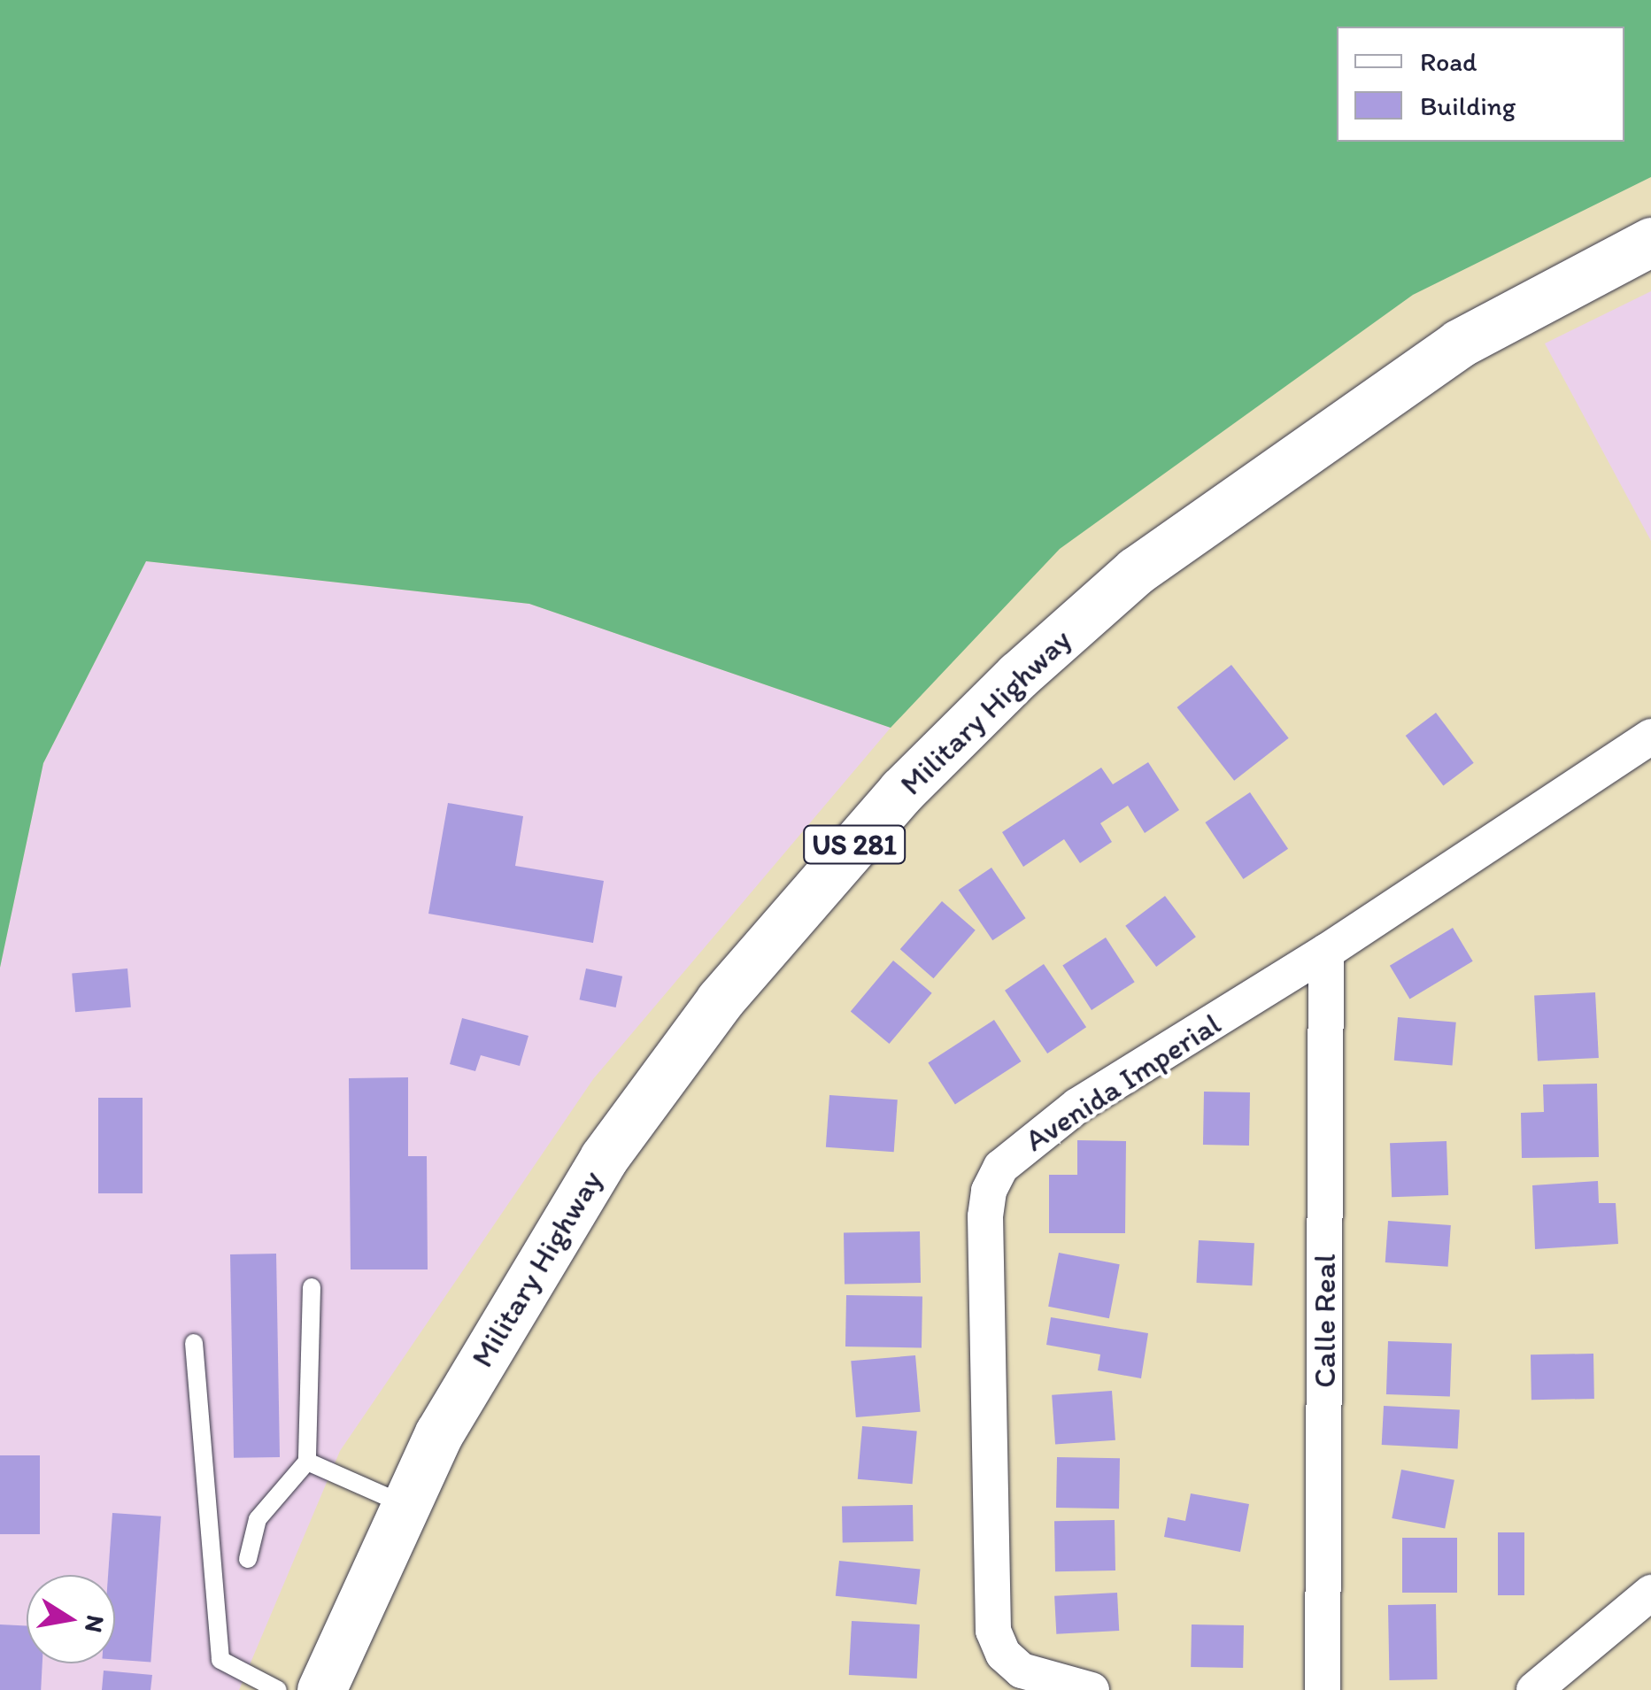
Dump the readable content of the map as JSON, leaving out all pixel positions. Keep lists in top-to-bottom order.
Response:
{
  "streets": {
    "main road": ["Military Highway", "US 281"],
    "street": ["Avenida Imperial", "Calle Real"]
  },
  "crossings": [
    ["Avenida Imperial", "Calle Real"]
  ],
  "legend": ["Road", "Building"],
  "north": "right"
}
